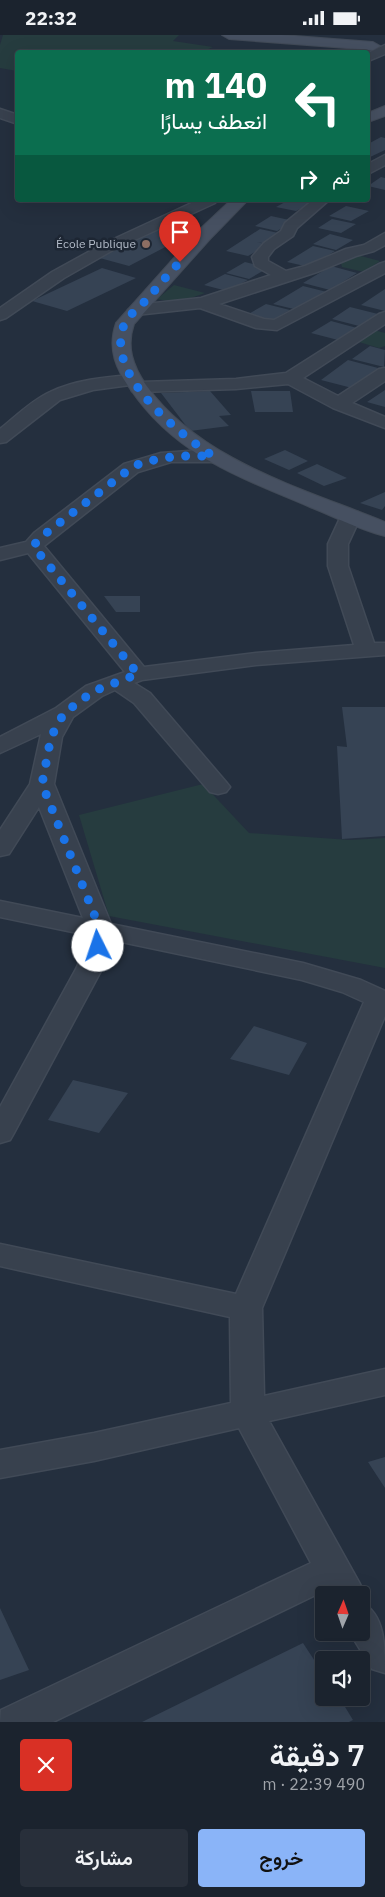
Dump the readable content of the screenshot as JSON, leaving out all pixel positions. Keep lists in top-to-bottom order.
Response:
{
  "places": ["École Publique"],
  "north": "top",
  "page": {
    "status": "22:32",
    "turn": ["140 m", "انعطف يسارًا"],
    "then": "ثم",
    "heading": ["7 دقيقة", "490 m · 22:39"],
    "buttons": ["خروج", "مشاركة"]
  }
}
